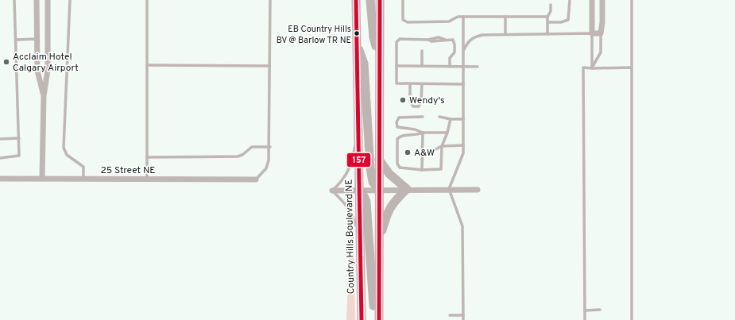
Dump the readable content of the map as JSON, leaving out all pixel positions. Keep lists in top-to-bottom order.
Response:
{
  "streets": {
    "main road": ["Country Hills Boulevard NE"],
    "street": ["25 Street NE"]
  },
  "places": [
    "EB Country Hills BV @ Barlow TR NE",
    "Acclaim Hotel Calgary Airport",
    "Wendy's",
    "A&W"
  ],
  "lines": ["transit line 157"]
}
